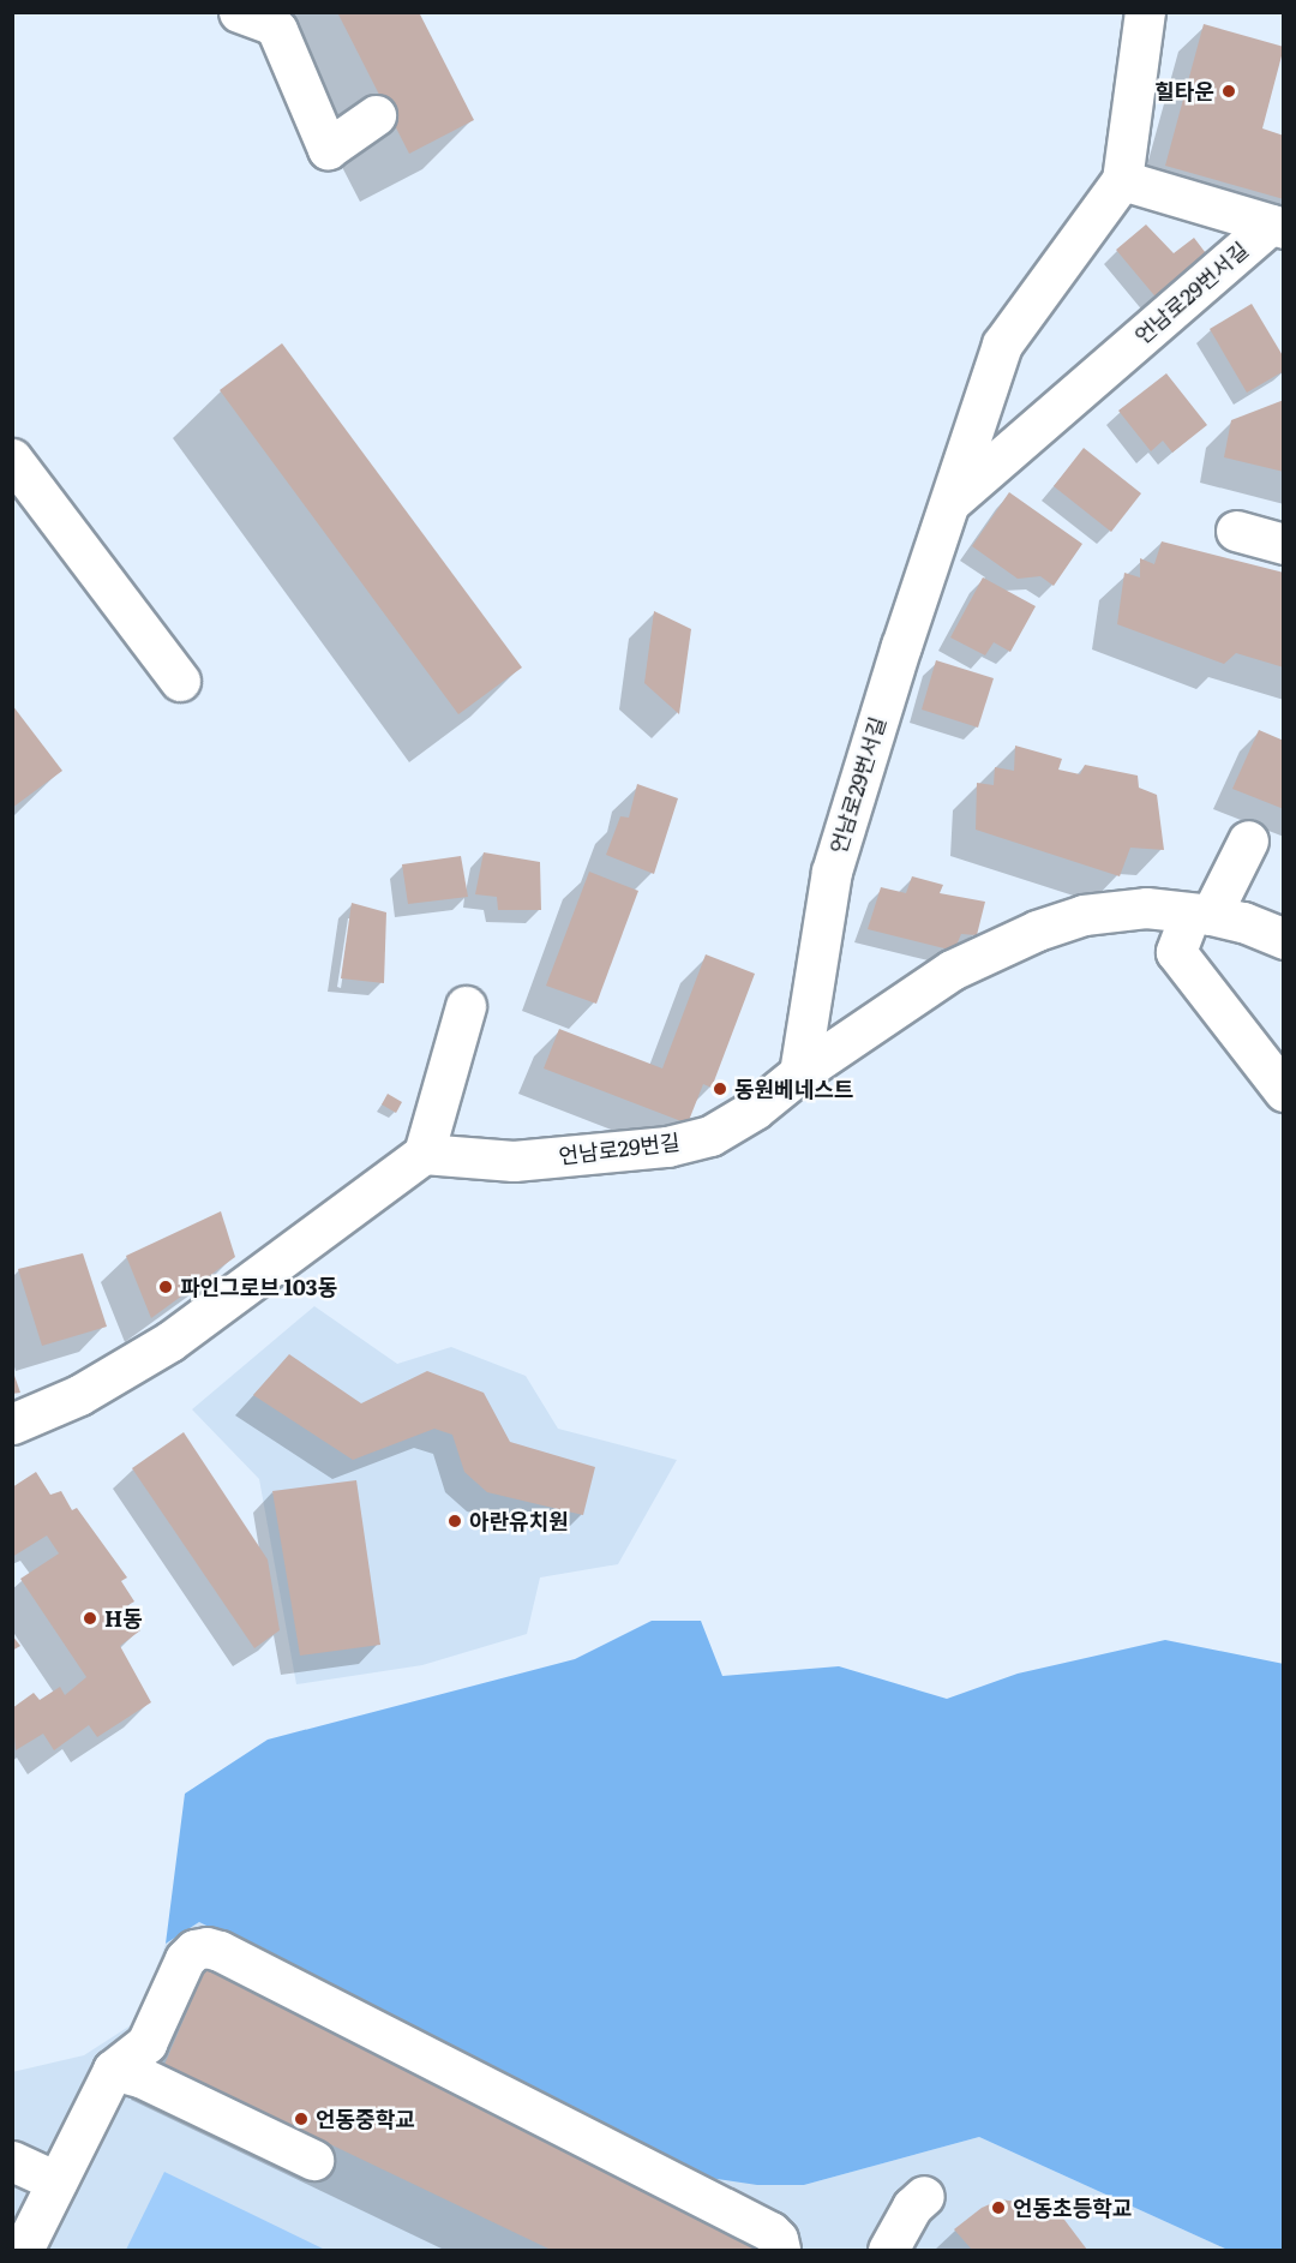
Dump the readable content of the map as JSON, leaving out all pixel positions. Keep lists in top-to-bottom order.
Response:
{
  "streets": {
    "street": ["언남로29번서길", "언남로29번길"]
  },
  "crossings": [
    ["언남로29번서길", "언남로29번길"]
  ],
  "places": [
    "힐타운",
    "동원베네스트",
    "파인그로브 103동",
    "아란유치원",
    "H동",
    "언동중학교",
    "언동초등학교"
  ]
}
